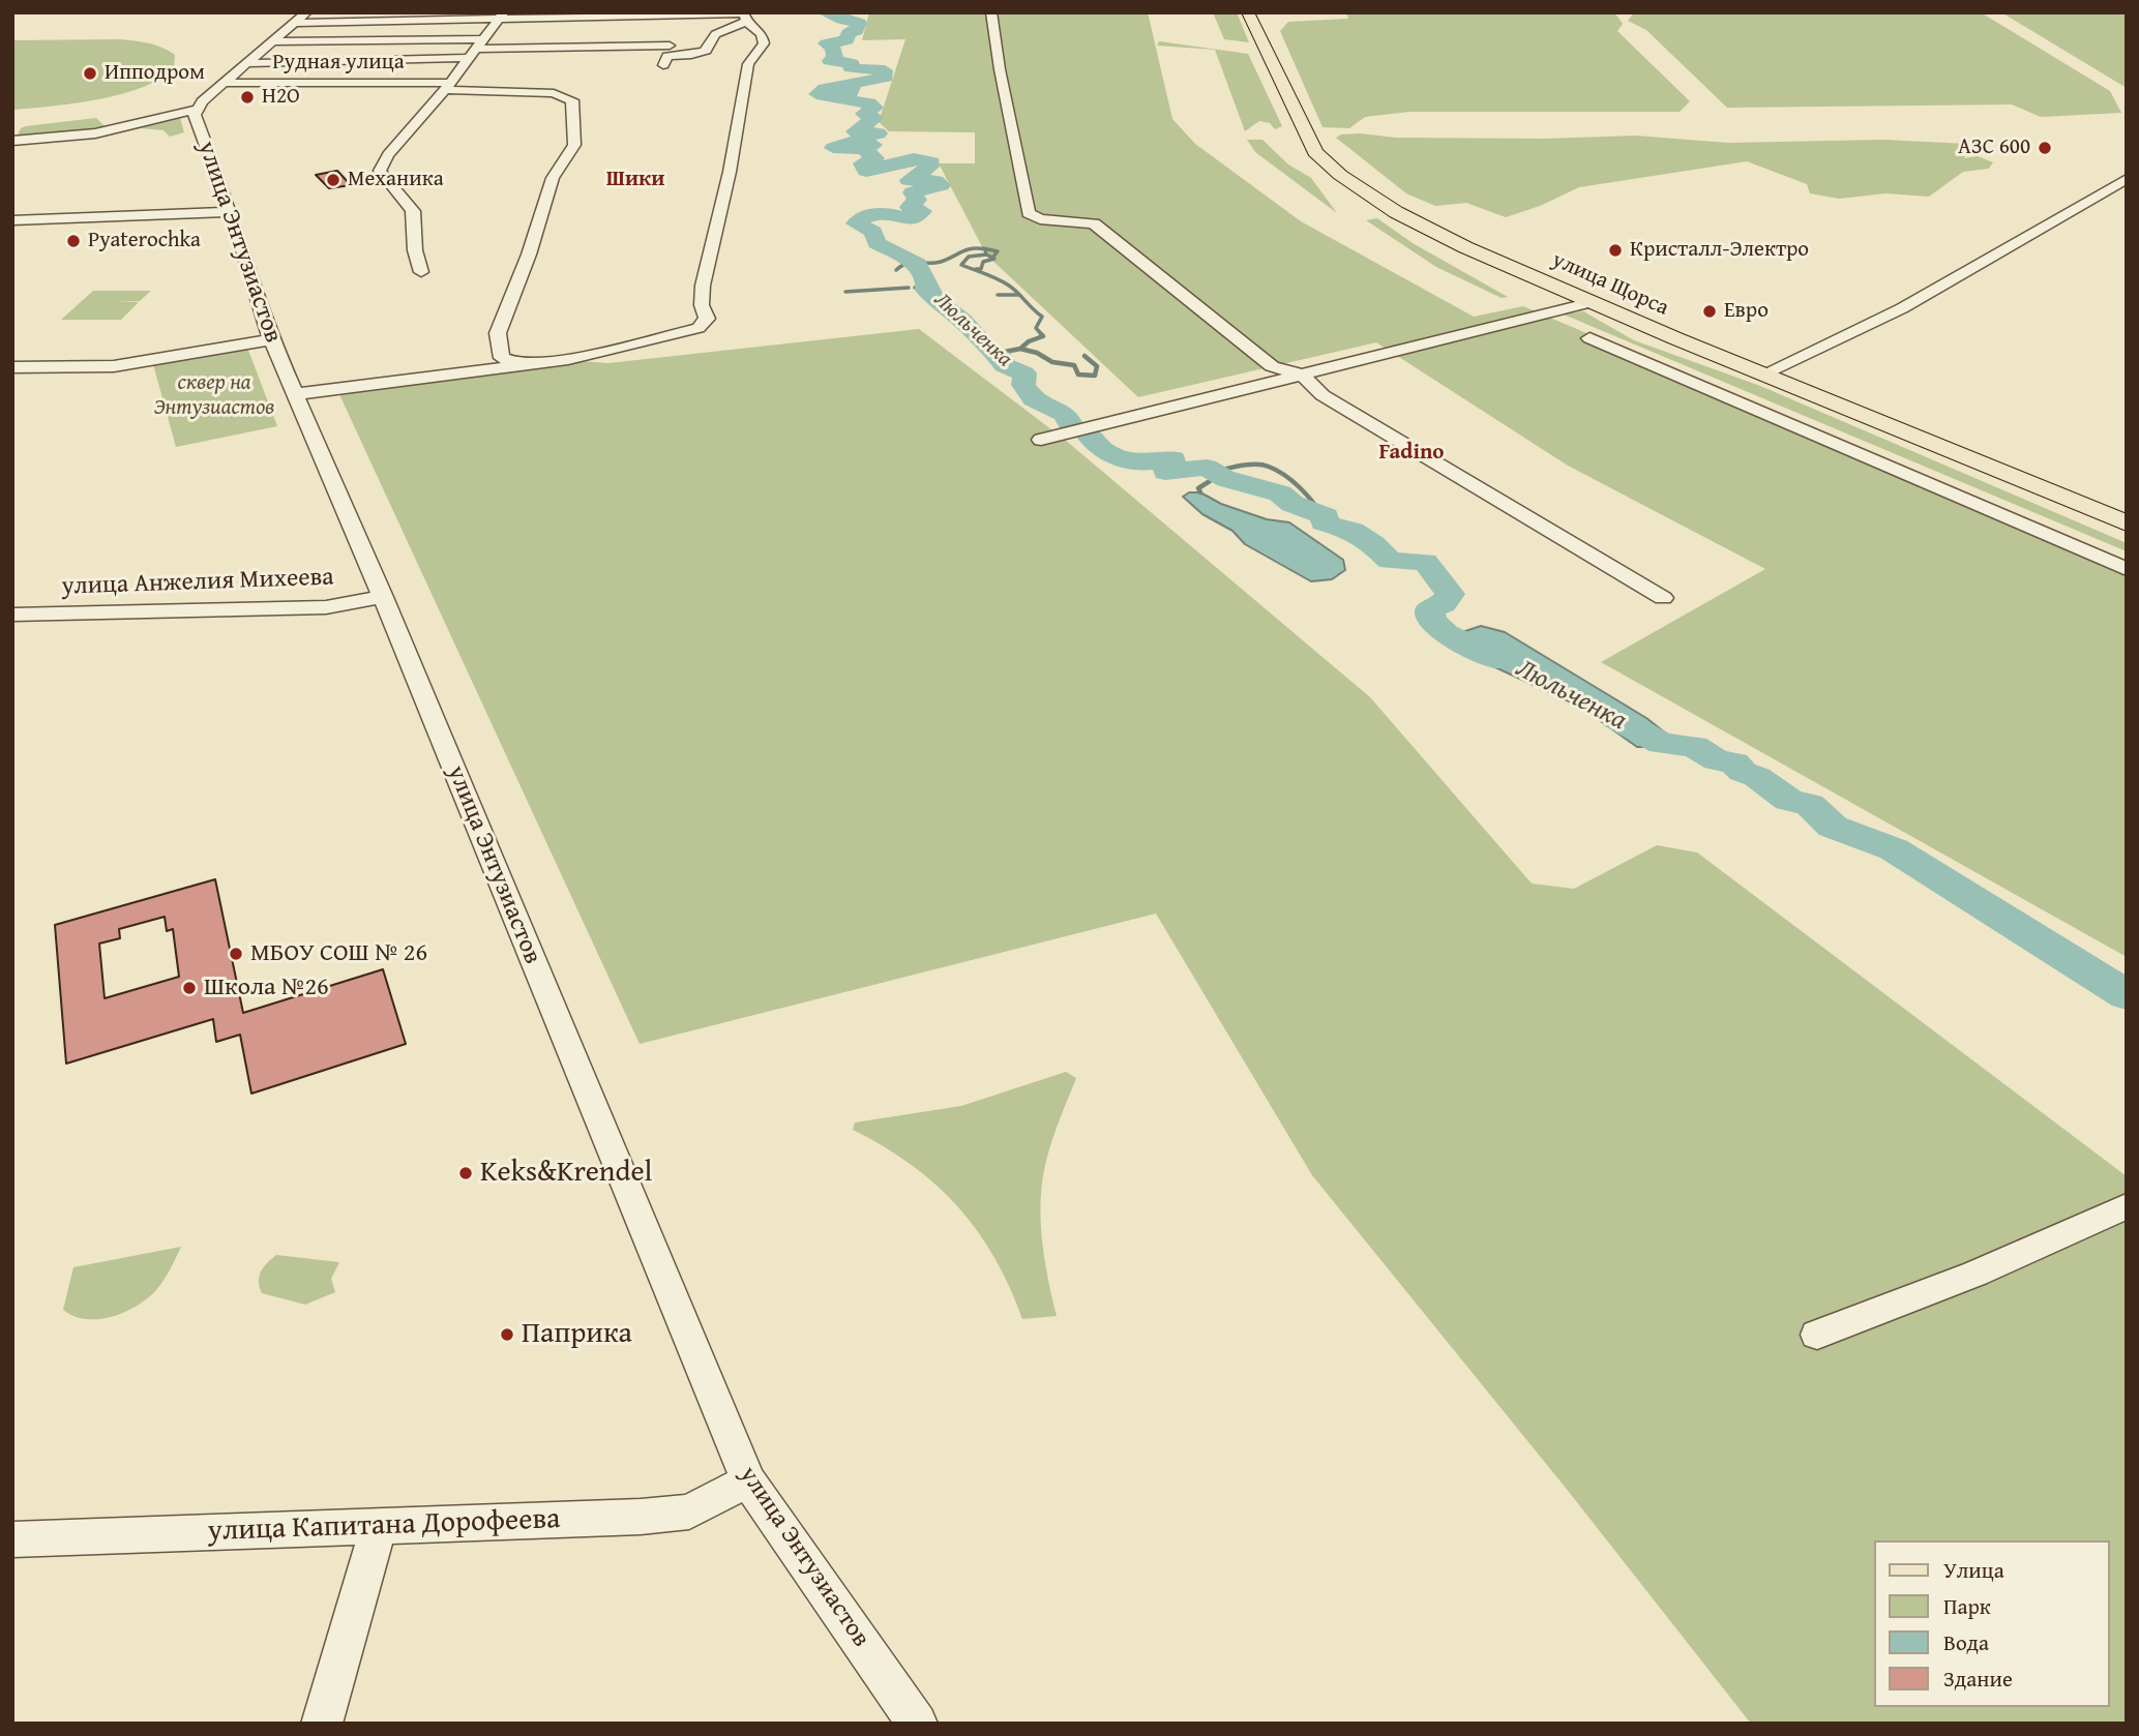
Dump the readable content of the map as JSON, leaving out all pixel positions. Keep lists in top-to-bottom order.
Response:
{
  "streets": {
    "main road": ["улица Щорса"],
    "street": [
      "Рудная улица",
      "улица Энтузиастов",
      "улица Анжелия Михеева",
      "улица Капитана Дорофеева"
    ]
  },
  "crossings": [
    ["Рудная улица", "улица Энтузиастов"],
    ["улица Энтузиастов", "улица Анжелия Михеева"],
    ["улица Энтузиастов", "улица Капитана Дорофеева"]
  ],
  "districts": ["Шики", "Fadino"],
  "water": ["Люльченка"],
  "parks": ["сквер на Энтузиастов"],
  "places": [
    "Ипподром",
    "H2O",
    "АЗС 600",
    "Механика",
    "Pyaterochka",
    "Кристалл-Электро",
    "Евро",
    "МБОУ СОШ № 26",
    "Школа №26",
    "Keks&Krendel",
    "Паприка"
  ],
  "legend": [
    "Улица",
    "Парк",
    "Вода",
    "Здание"
  ]
}
